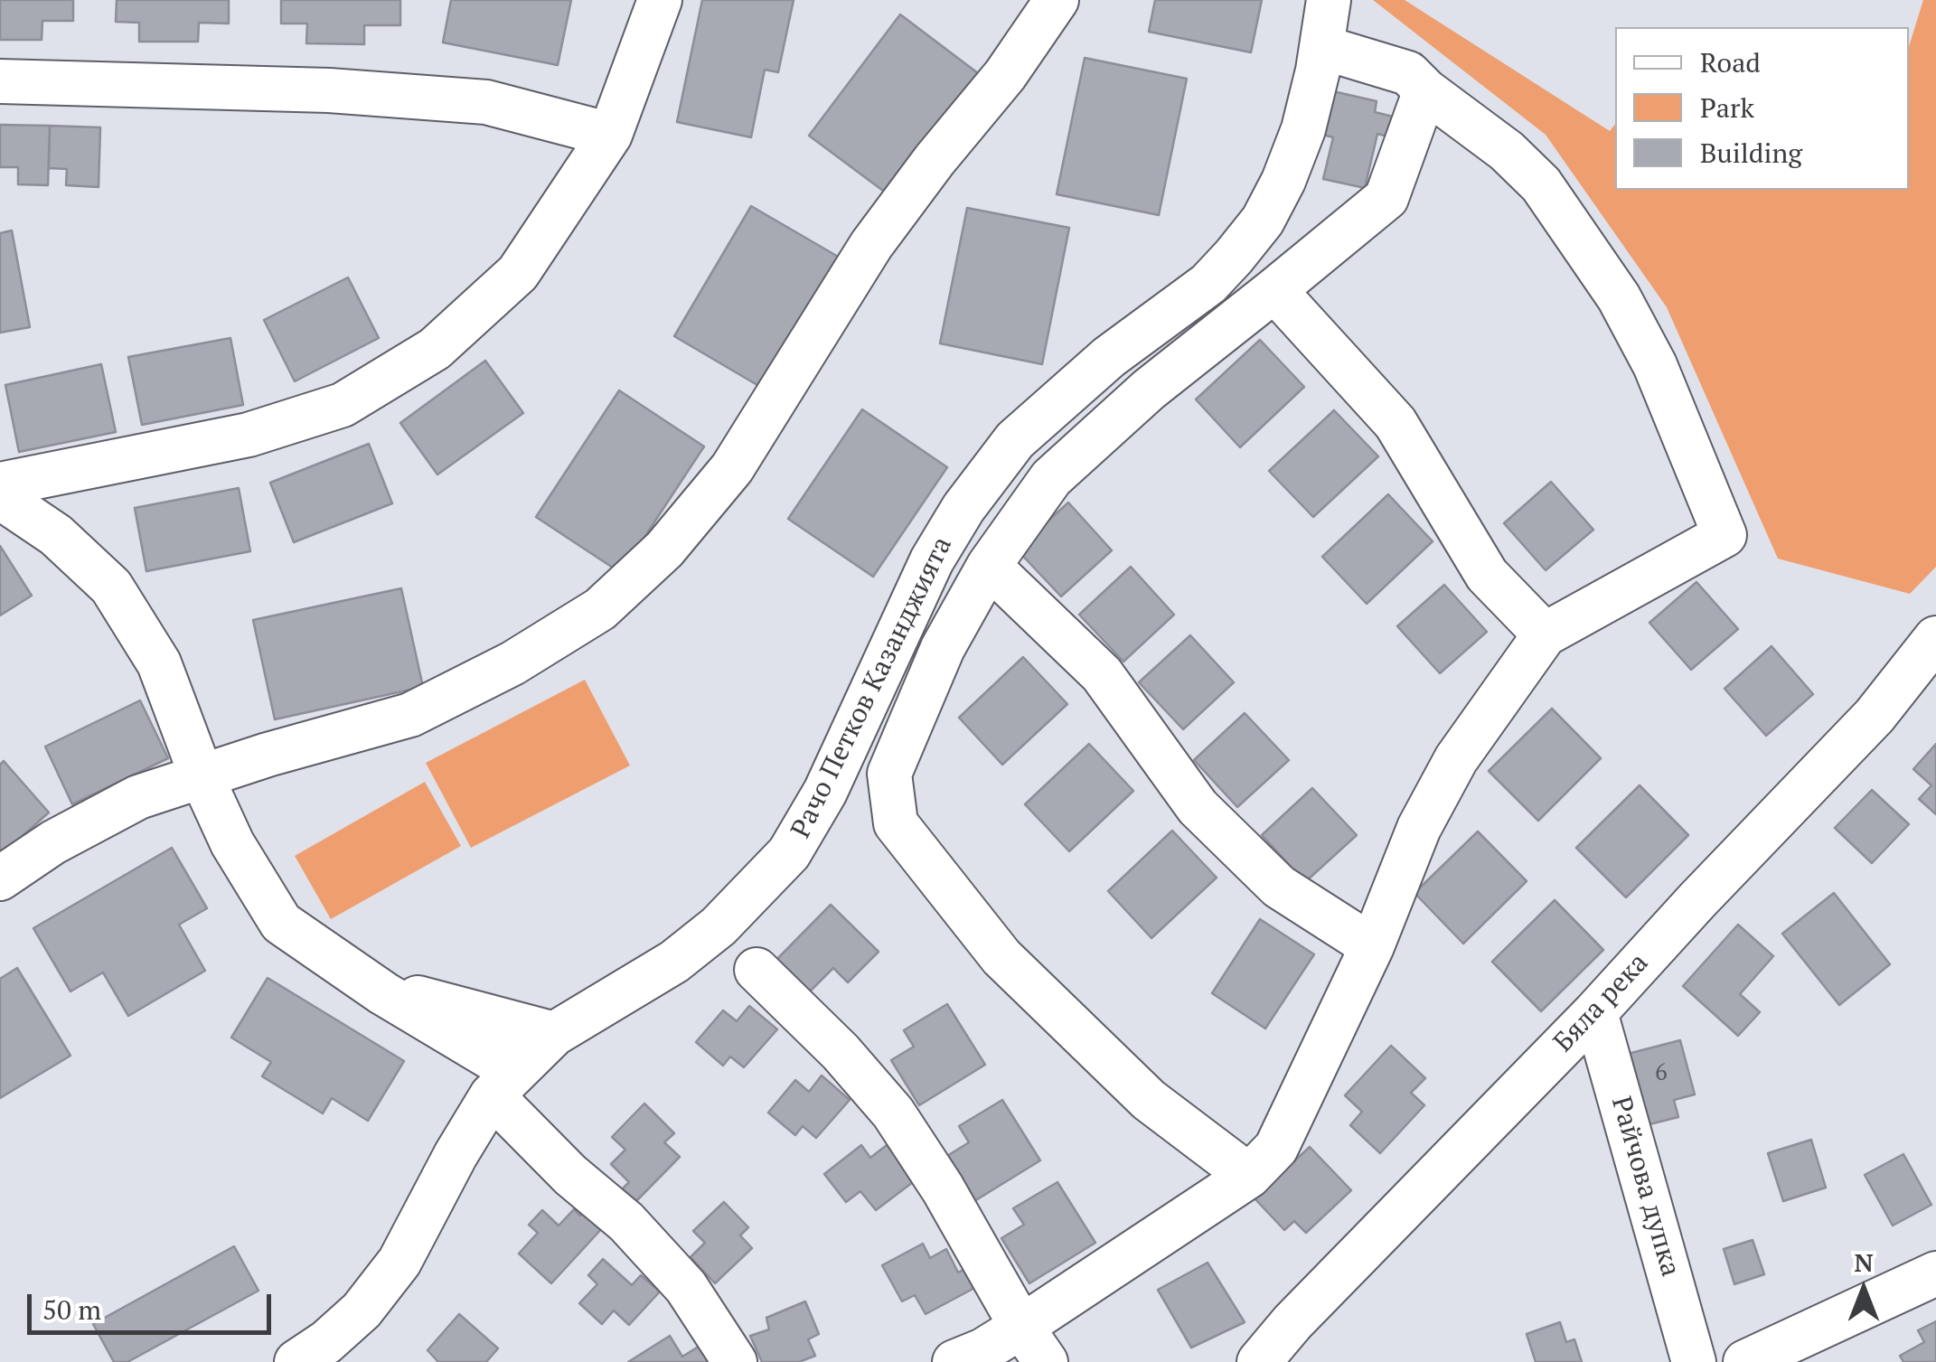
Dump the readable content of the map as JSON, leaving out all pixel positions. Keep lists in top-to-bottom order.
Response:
{
  "streets": {
    "street": ["Рачо Петков Казанджията", "Бяла река", "Райчова дупка"]
  },
  "crossings": [
    ["Бяла река", "Райчова дупка"]
  ],
  "house_numbers": ["6"],
  "legend": ["Road", "Park", "Building"],
  "scale_bar": "50 m",
  "north": "top"
}
